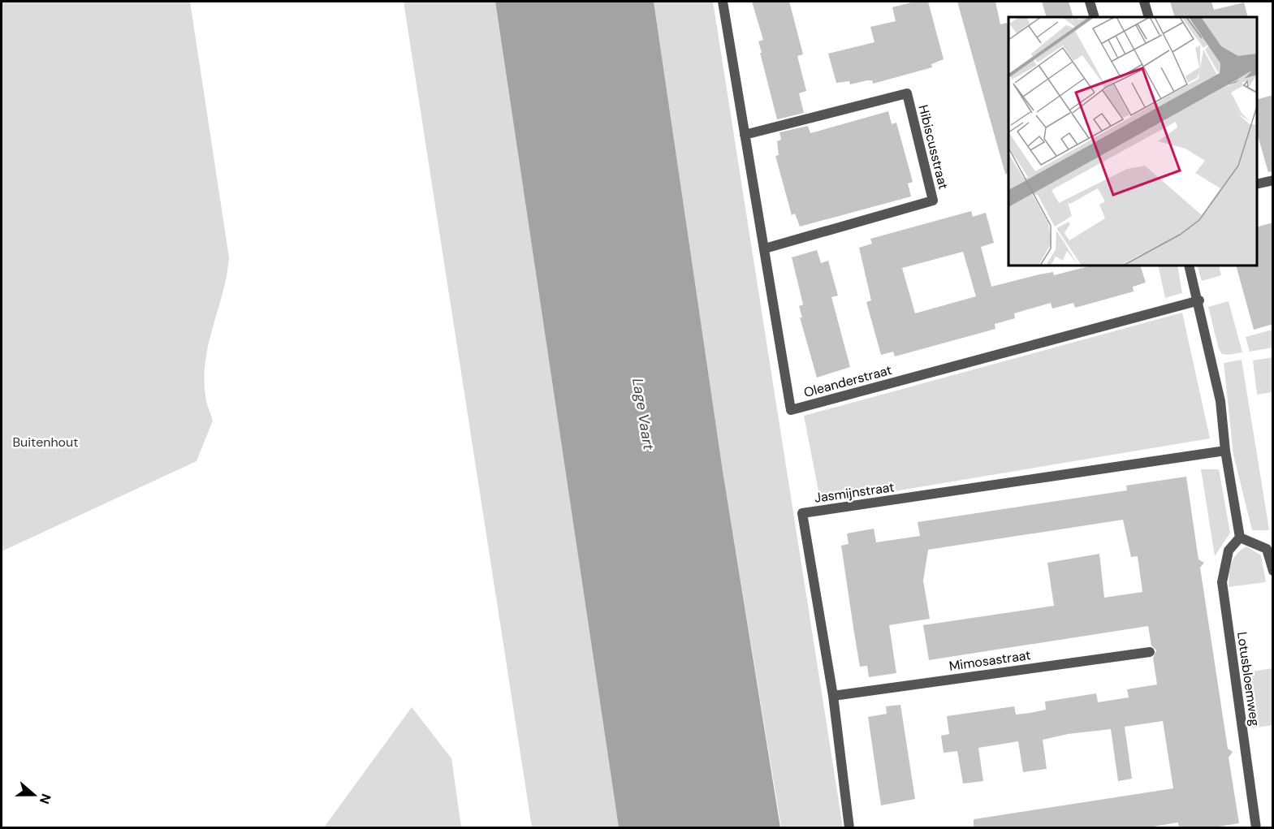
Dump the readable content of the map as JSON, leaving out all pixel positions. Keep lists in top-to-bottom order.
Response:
{
  "streets": {
    "street": [
      "Hibiscusstraat",
      "Oleanderstraat",
      "Jasmijnstraat",
      "Mimosastraat",
      "Lotusbloemweg"
    ]
  },
  "crossings": [
    ["Hibiscusstraat", "Oleanderstraat"],
    ["Jasmijnstraat", "Mimosastraat"]
  ],
  "water": ["Lage Vaart"],
  "parks": ["Buitenhout"],
  "north": "right"
}
